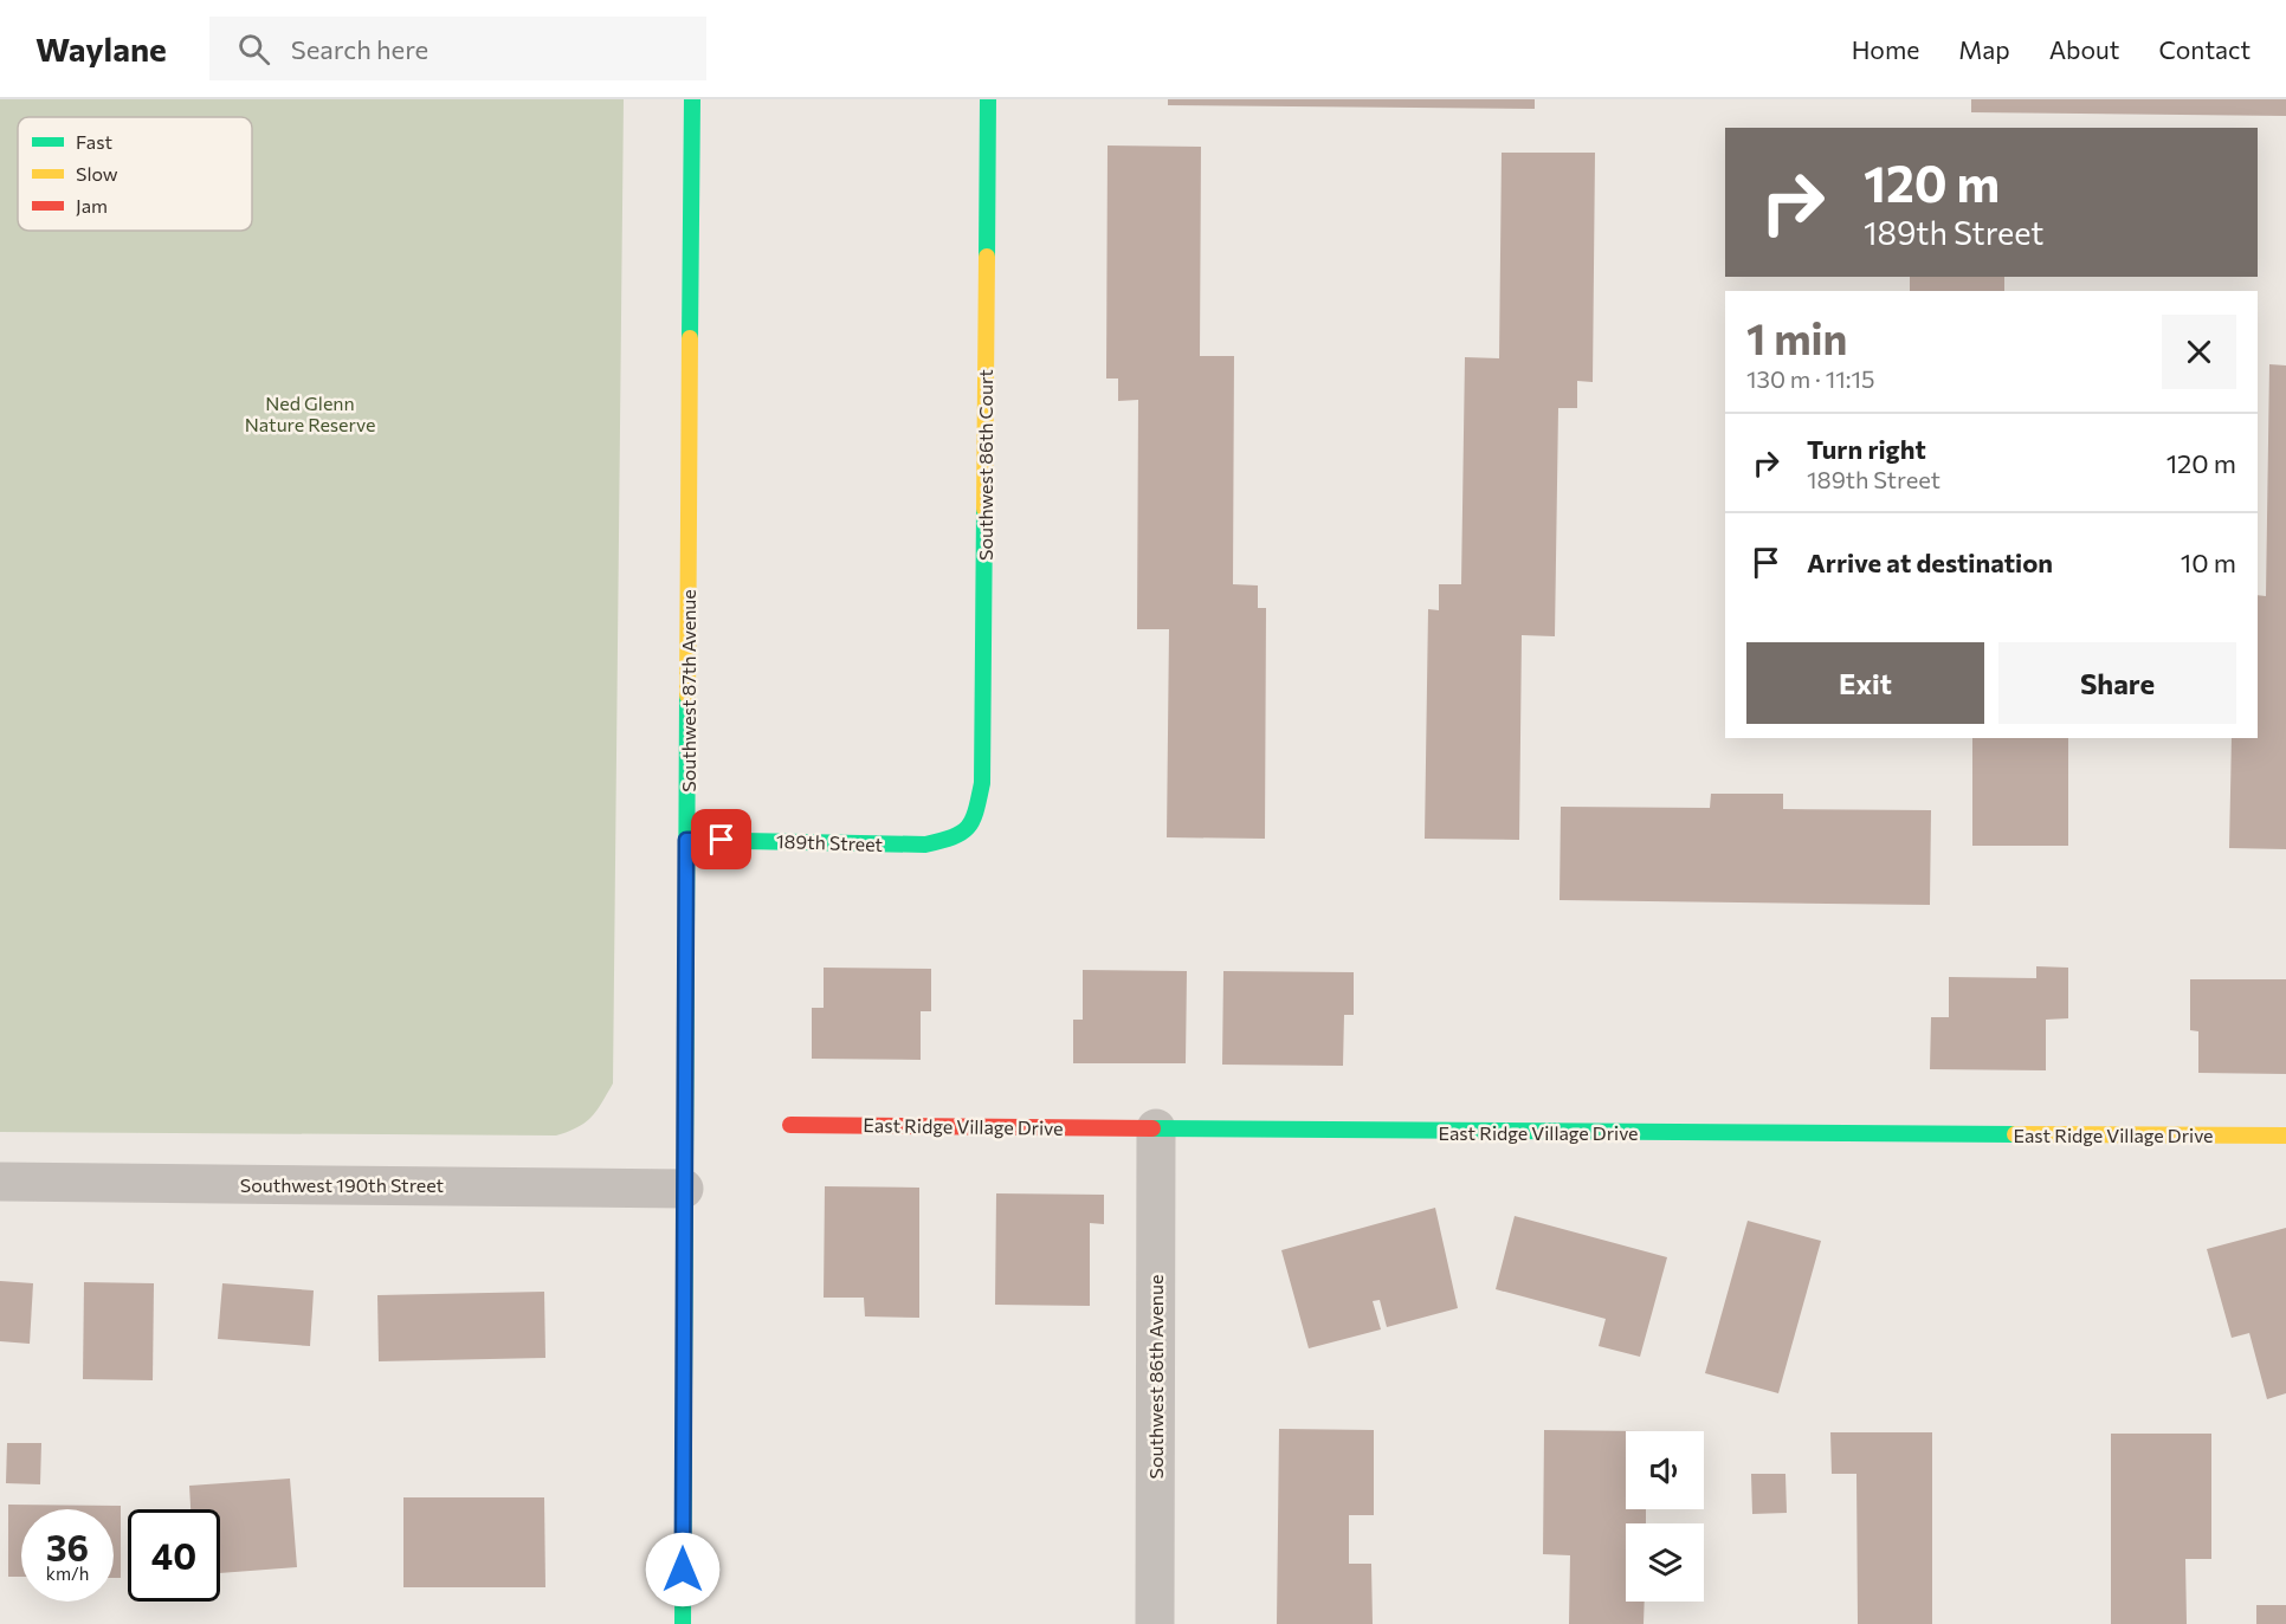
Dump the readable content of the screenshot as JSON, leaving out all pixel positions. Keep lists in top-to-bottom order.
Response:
{
  "streets": {
    "street": [
      "Southwest 86th Court",
      "Southwest 87th Avenue",
      "189th Street",
      "East Ridge Village Drive",
      "Southwest 190th Street",
      "Southwest 86th Avenue"
    ]
  },
  "crossings": [
    ["Southwest 86th Court", "189th Street"],
    ["Southwest 87th Avenue", "189th Street"],
    ["Southwest 87th Avenue", "Southwest 190th Street"],
    ["East Ridge Village Drive", "Southwest 86th Avenue"]
  ],
  "parks": ["Ned Glenn Nature Reserve"],
  "legend": ["Fast", "Slow", "Jam"],
  "page": {
    "header": "Waylane",
    "search": "Search here",
    "nav": [
      "Home",
      "Map",
      "About",
      "Contact"
    ],
    "turn": ["120 m", "189th Street"],
    "heading": ["1 min", "130 m · 11:15"],
    "list": [
      {
        "name": "Turn right",
        "note": "189th Street",
        "value": "120 m"
      },
      {
        "name": "Arrive at destination",
        "value": "10 m"
      }
    ],
    "buttons": ["Exit", "Share"],
    "speed": "36 km/h",
    "limit": "40"
  }
}
